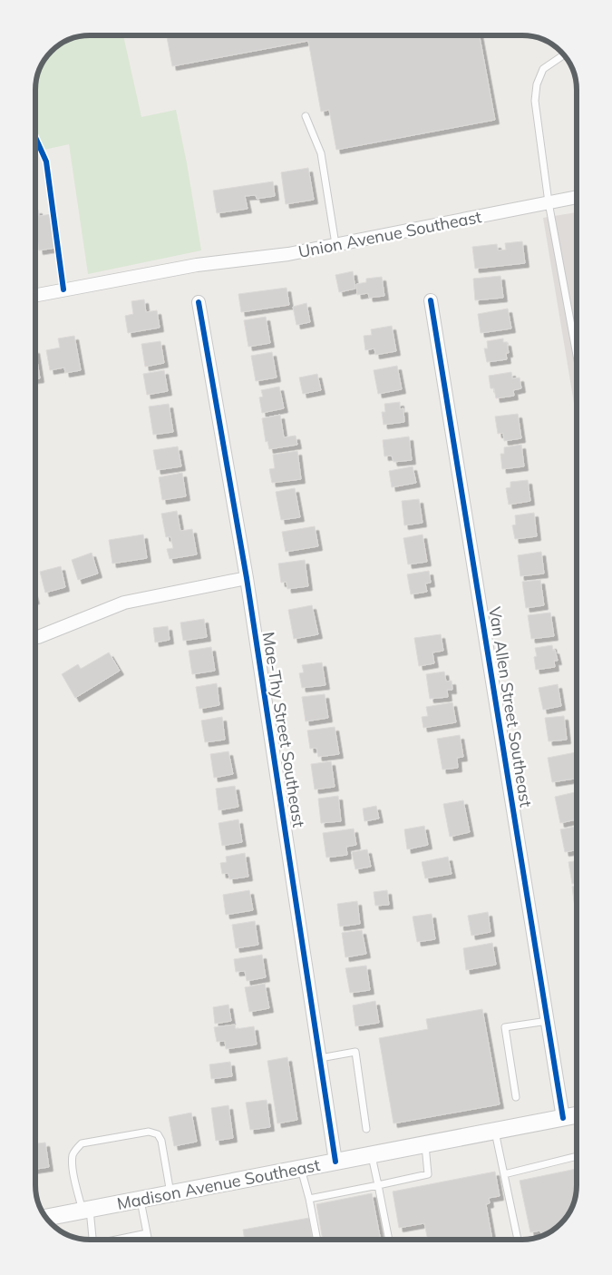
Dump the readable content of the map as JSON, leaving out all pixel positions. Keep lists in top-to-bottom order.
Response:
{
  "streets": {
    "street": [
      "Union Avenue Southeast",
      "Van Allen Street Southeast",
      "Mae-Thy Street Southeast",
      "Madison Avenue Southeast"
    ]
  },
  "crossings": [
    ["Van Allen Street Southeast", "Madison Avenue Southeast"],
    ["Mae-Thy Street Southeast", "Madison Avenue Southeast"]
  ]
}
